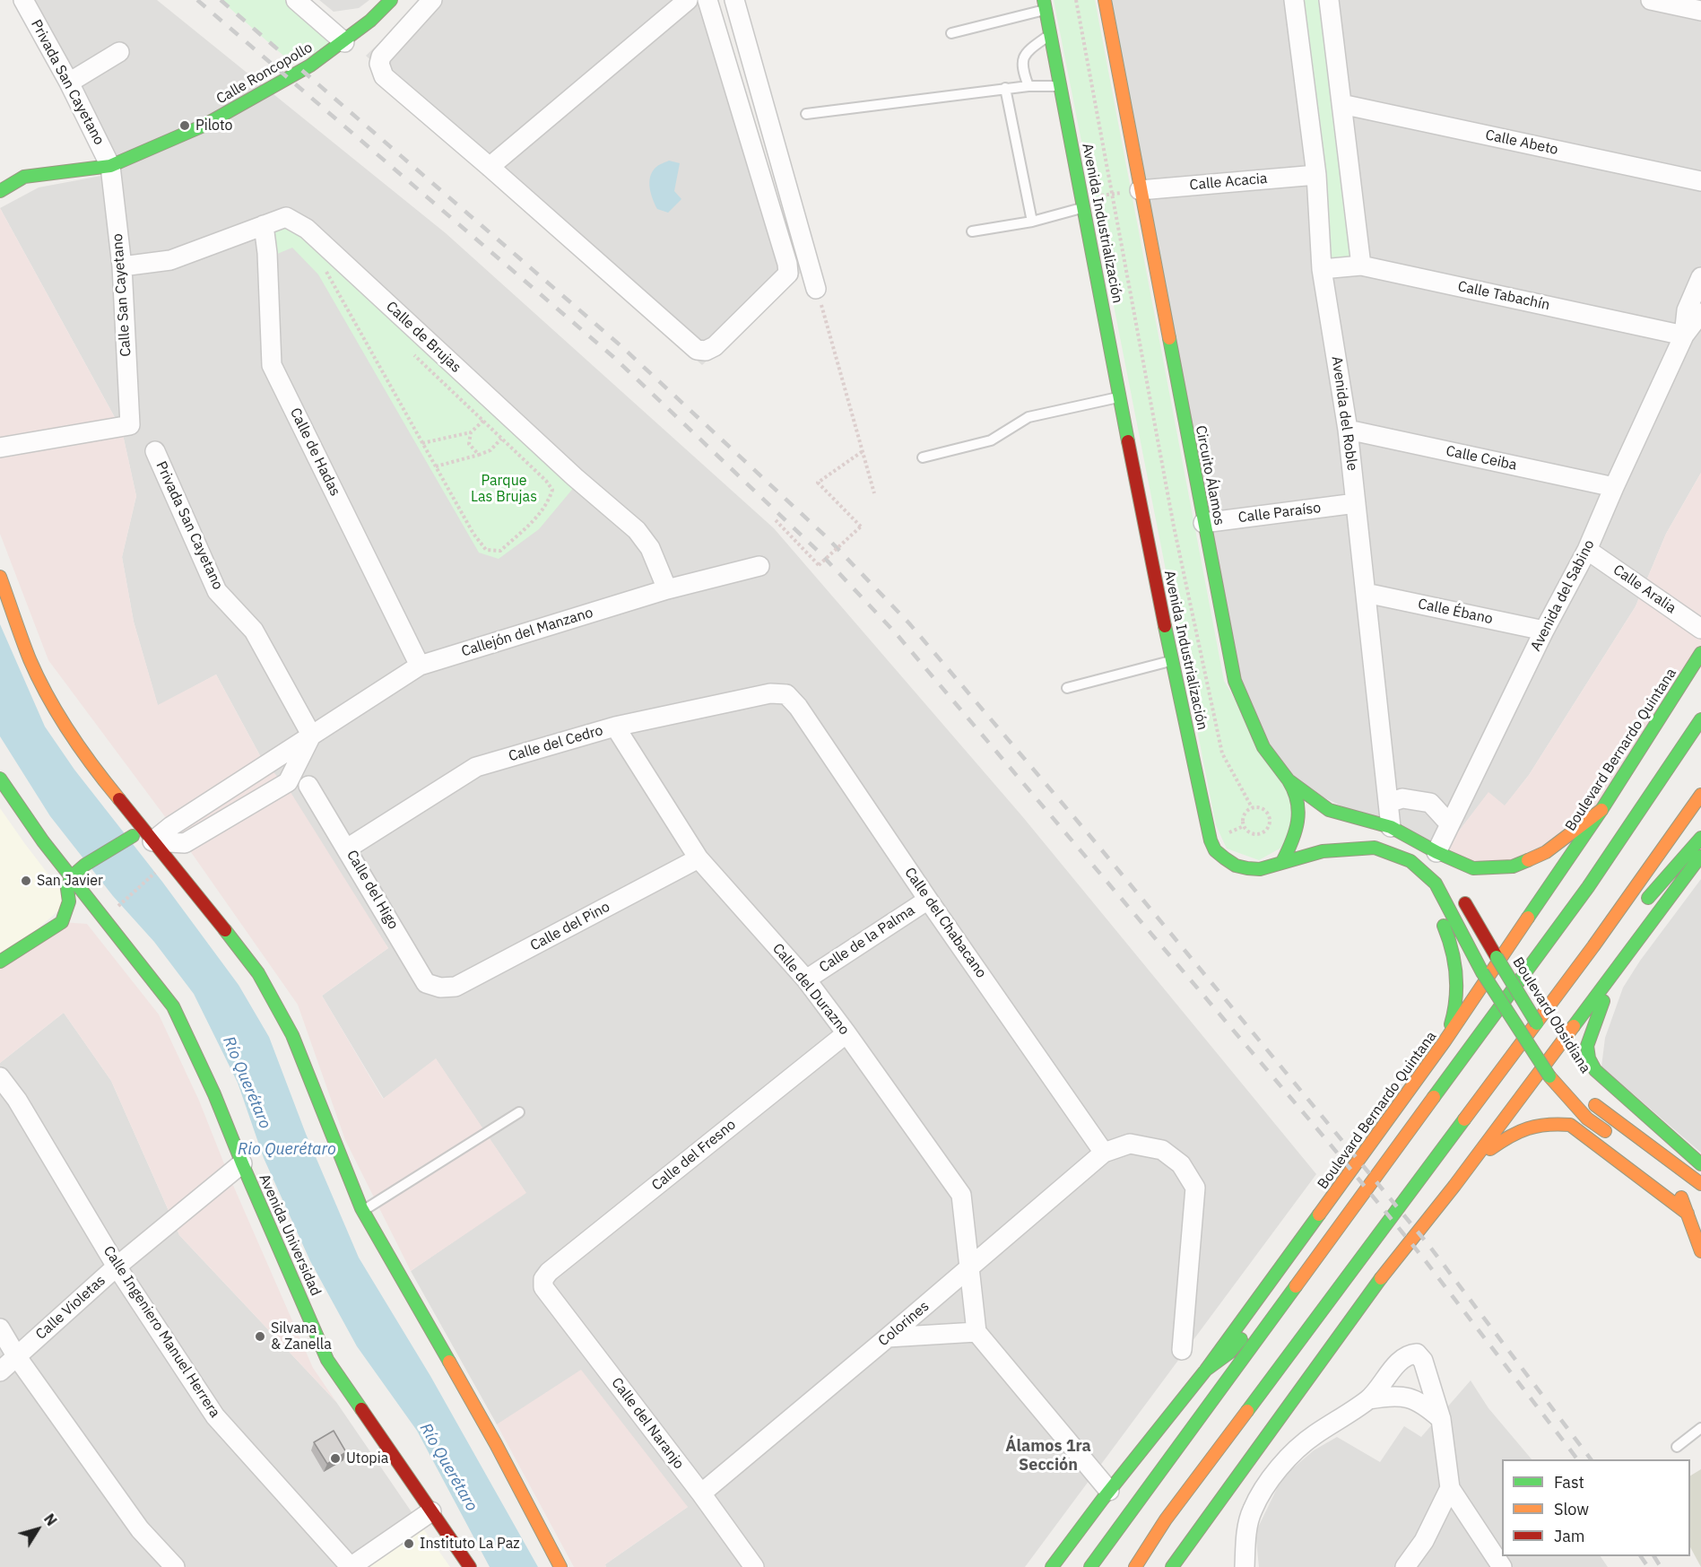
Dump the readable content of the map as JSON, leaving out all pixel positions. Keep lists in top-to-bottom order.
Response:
{
  "streets": {
    "main road": [
      "Calle Roncopollo",
      "Avenida Industrialización",
      "Circuito Álamos",
      "Boulevard Bernardo Quintana",
      "Boulevard Obsidiana",
      "Avenida Universidad"
    ],
    "street": [
      "Privada San Cayetano",
      "Calle Abeto",
      "Calle Acacia",
      "Calle San Cayetano",
      "Calle Tabachín",
      "Calle de Brujas",
      "Avenida del Roble",
      "Calle de Hadas",
      "Calle Ceiba",
      "Calle Paraíso",
      "Calle Aralia",
      "Avenida del Sabino",
      "Calle Ébano",
      "Callejón del Manzano",
      "Calle del Cedro",
      "Calle del Higo",
      "Calle del Chabacano",
      "Calle del Pino",
      "Calle de la Palma",
      "Calle del Durazno",
      "Calle del Fresno",
      "Calle Violetas",
      "Colorines",
      "Calle Ingeniero Manuel Herrera",
      "Calle del Naranjo"
    ]
  },
  "crossings": [
    ["Calle Roncopollo", "Privada San Cayetano"],
    ["Calle Roncopollo", "Calle San Cayetano"],
    ["Privada San Cayetano", "Calle San Cayetano"],
    ["Privada San Cayetano", "Callejón del Manzano"],
    ["Calle Acacia", "Avenida del Roble"],
    ["Calle Acacia", "Circuito Álamos"],
    ["Avenida Industrialización", "Boulevard Obsidiana"],
    ["Calle San Cayetano", "Calle de Brujas"],
    ["Calle Tabachín", "Avenida del Roble"],
    ["Calle Tabachín", "Avenida del Sabino"],
    ["Calle de Brujas", "Calle de Hadas"],
    ["Calle de Brujas", "Callejón del Manzano"],
    ["Avenida del Roble", "Calle Ceiba"],
    ["Avenida del Roble", "Circuito Álamos"],
    ["Avenida del Roble", "Calle Paraíso"],
    ["Avenida del Roble", "Calle Ébano"],
    ["Calle de Hadas", "Callejón del Manzano"],
    ["Calle Ceiba", "Avenida del Sabino"],
    ["Circuito Álamos", "Calle Paraíso"],
    ["Circuito Álamos", "Avenida del Sabino"],
    ["Circuito Álamos", "Boulevard Bernardo Quintana"],
    ["Calle Aralia", "Avenida del Sabino"],
    ["Avenida del Sabino", "Calle Ébano"],
    ["Calle del Cedro", "Calle del Higo"],
    ["Calle del Cedro", "Calle del Chabacano"],
    ["Calle del Cedro", "Calle del Durazno"],
    ["Calle del Higo", "Calle del Pino"],
    ["Calle del Chabacano", "Calle de la Palma"],
    ["Calle del Chabacano", "Colorines"],
    ["Calle del Pino", "Calle del Durazno"],
    ["Calle de la Palma", "Calle del Durazno"],
    ["Calle del Durazno", "Calle del Fresno"],
    ["Calle del Durazno", "Colorines"],
    ["Calle del Fresno", "Calle del Naranjo"],
    ["Avenida Universidad", "Calle Violetas"],
    ["Calle Violetas", "Calle Ingeniero Manuel Herrera"],
    ["Colorines", "Calle del Naranjo"]
  ],
  "districts": ["Álamos 1ra Sección"],
  "water": ["Río Querétaro", "Rio Querétaro"],
  "parks": ["Parque Las Brujas"],
  "places": [
    "Piloto",
    "San Javier",
    "Silvana & Zanella",
    "Utopia",
    "Instituto La Paz"
  ],
  "legend": ["Fast", "Slow", "Jam"],
  "north": "top right"
}
